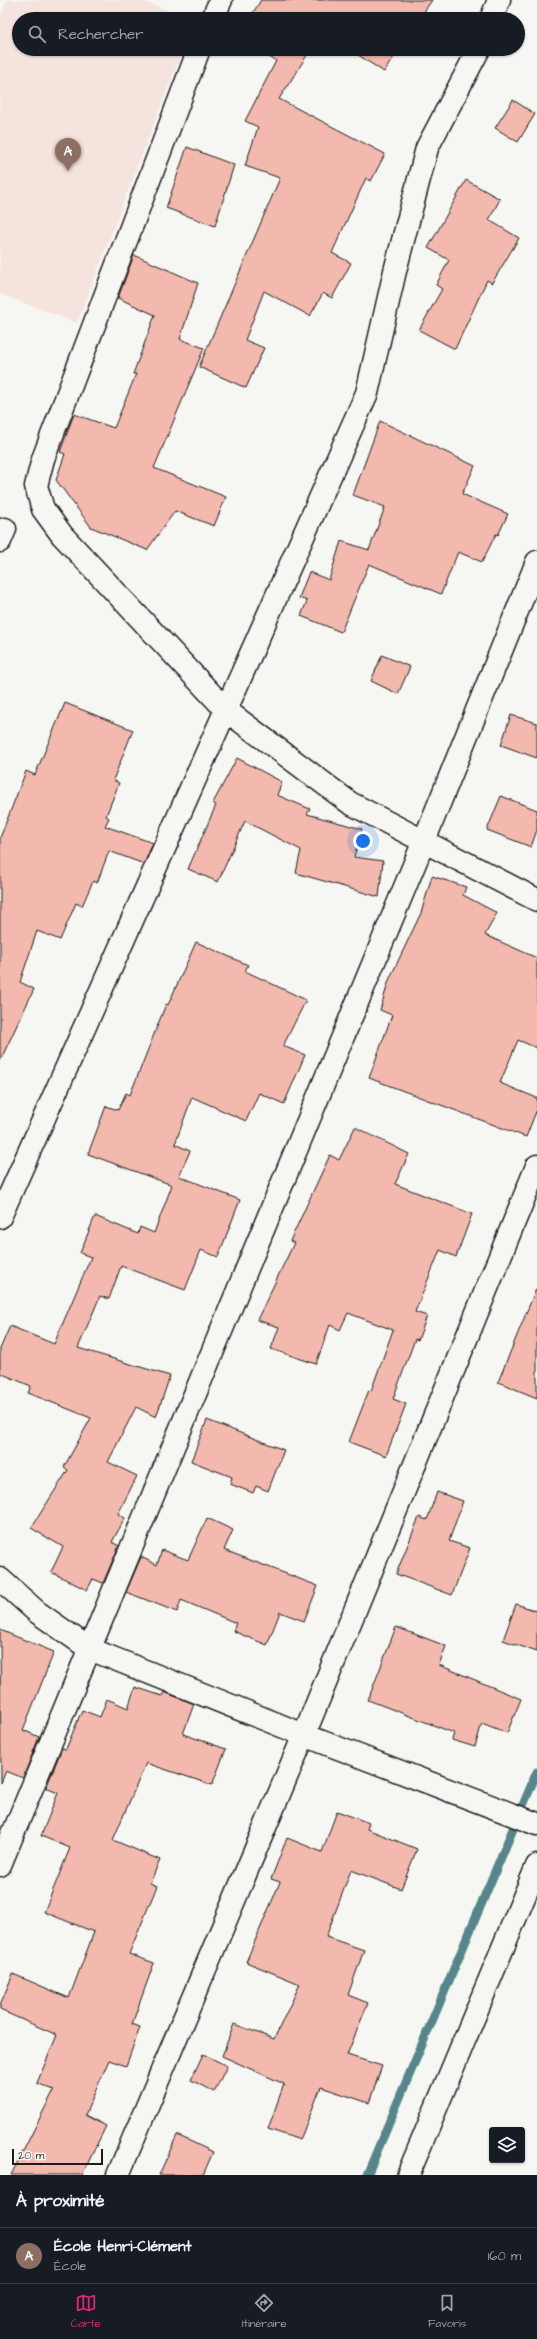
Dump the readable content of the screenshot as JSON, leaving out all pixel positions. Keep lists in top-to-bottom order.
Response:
{
  "scale_bar": "20 m",
  "page": {
    "search": "Rechercher",
    "pins": "A",
    "scale": "20 m",
    "heading": "À proximité",
    "list": [
      {
        "mark": "A",
        "name": "École Henri-Clément",
        "note": "École",
        "value": "160 m"
      }
    ],
    "nav": ["Carte", "Itinéraire", "Favoris"]
  }
}
